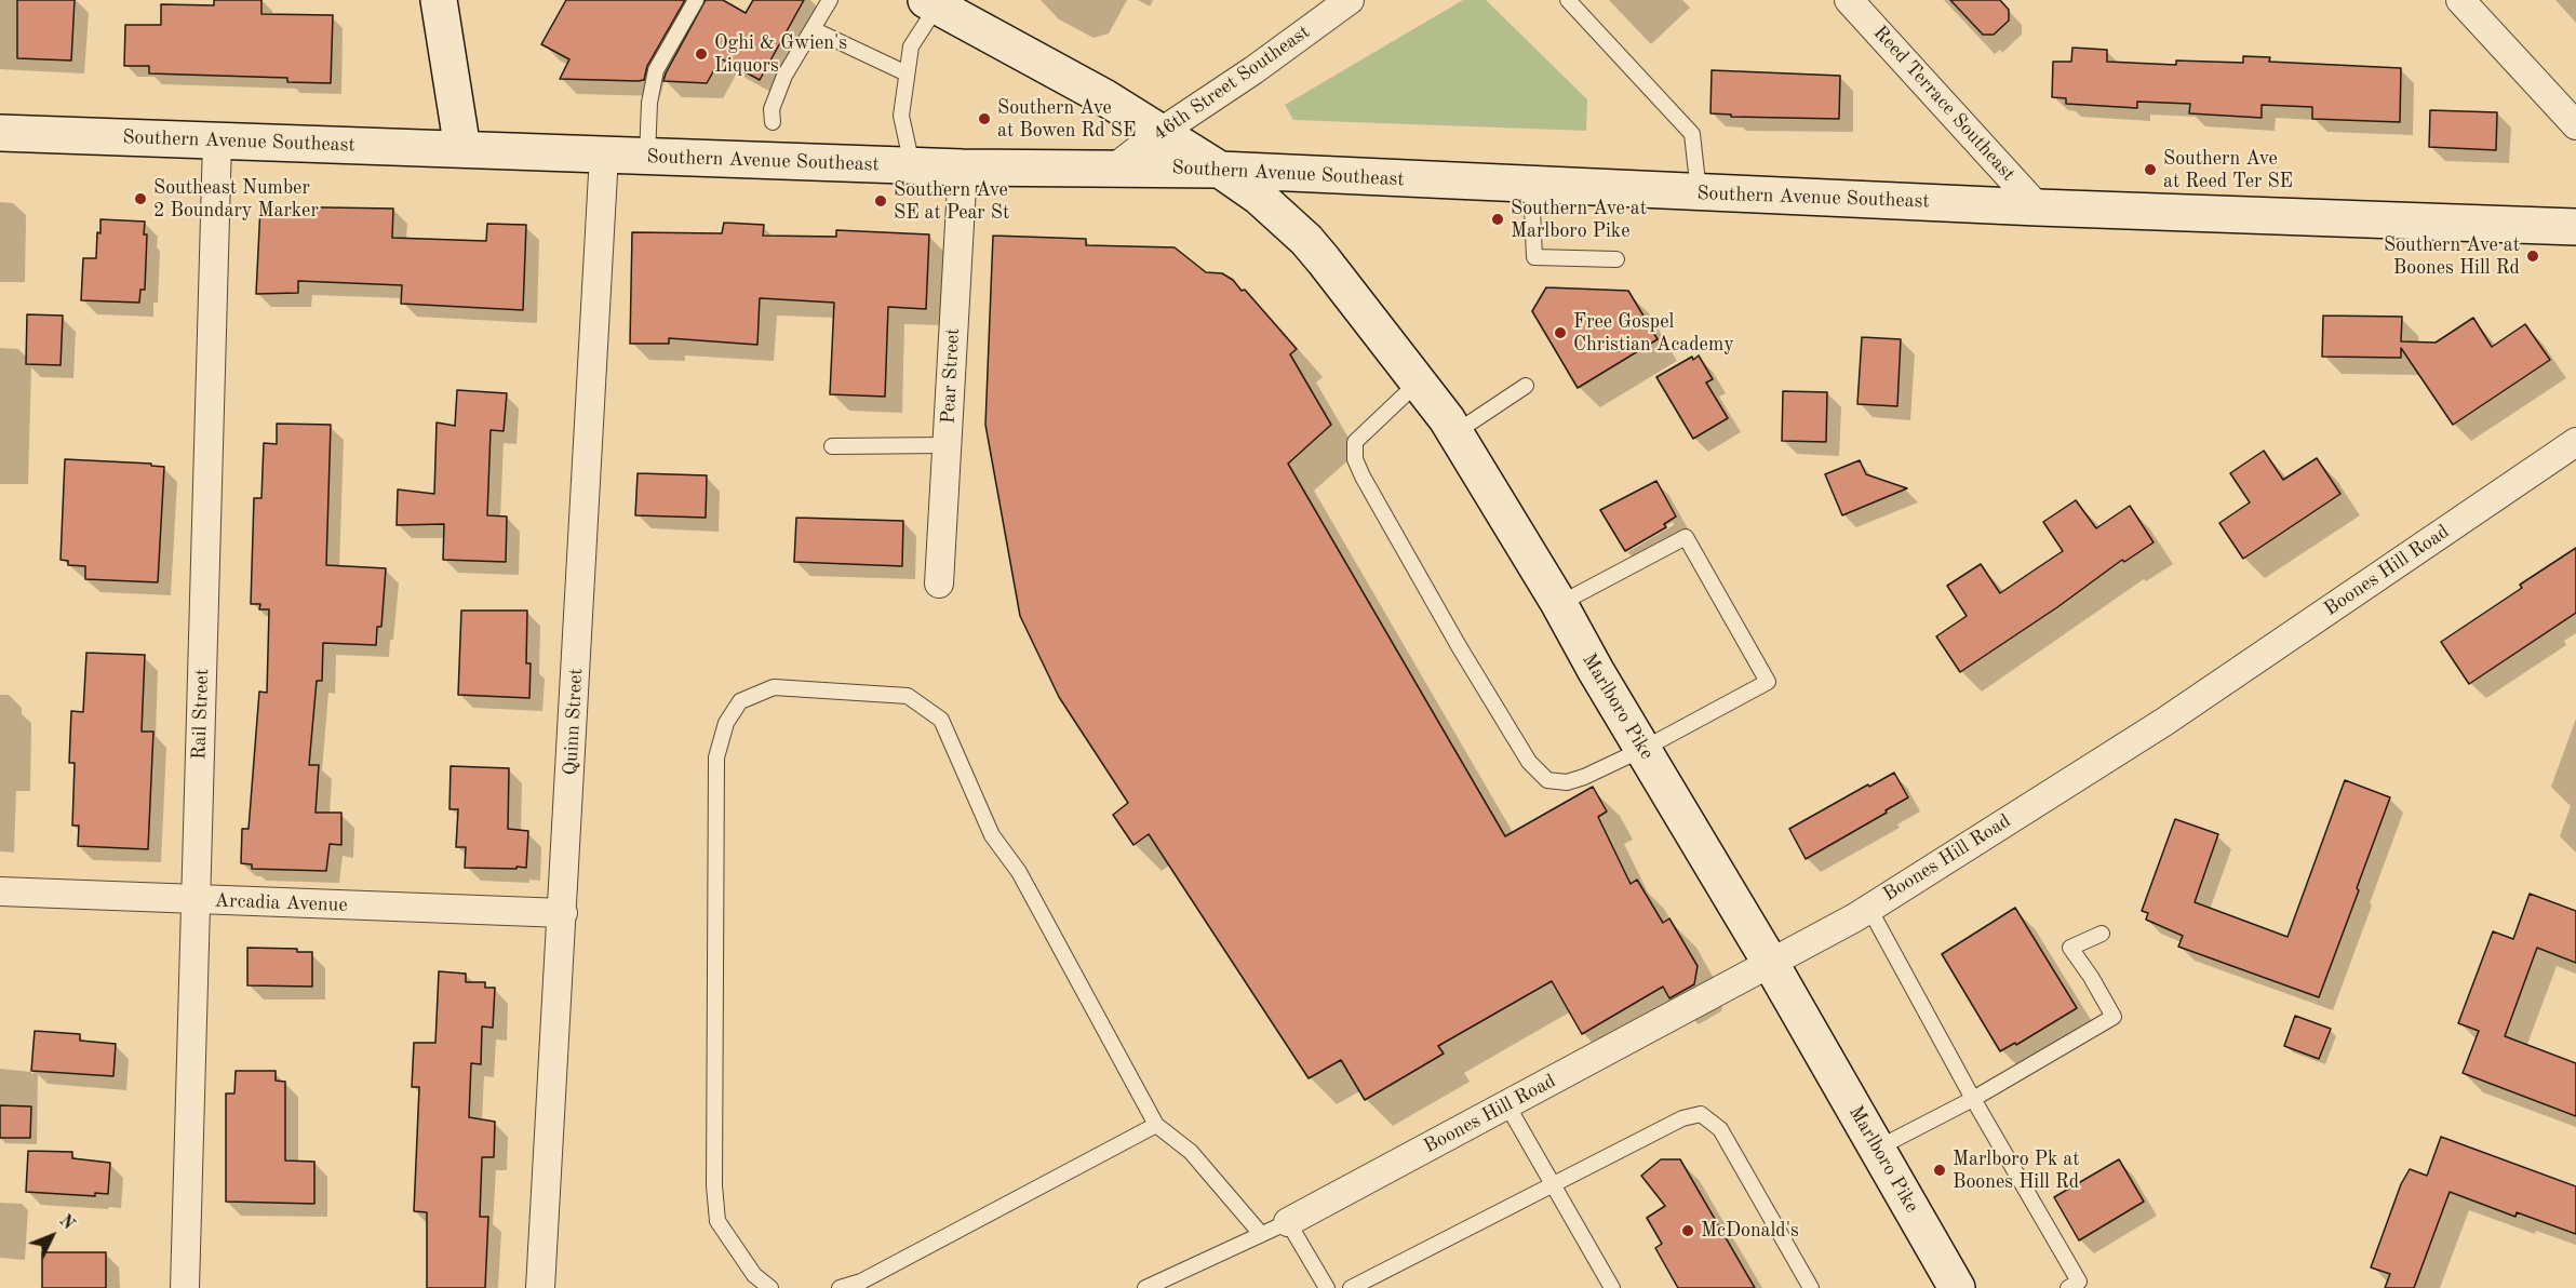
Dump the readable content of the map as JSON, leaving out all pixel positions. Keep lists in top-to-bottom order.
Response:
{
  "streets": {
    "main road": ["Southern Avenue Southeast", "Marlboro Pike"],
    "street": [
      "46th Street Southeast",
      "Reed Terrace Southeast",
      "Pear Street",
      "Boones Hill Road",
      "Rail Street",
      "Quinn Street",
      "Arcadia Avenue"
    ]
  },
  "crossings": [
    ["46th Street Southeast", "Southern Avenue Southeast"],
    ["46th Street Southeast", "Marlboro Pike"],
    ["Reed Terrace Southeast", "Southern Avenue Southeast"],
    ["Southern Avenue Southeast", "Pear Street"],
    ["Southern Avenue Southeast", "Marlboro Pike"],
    ["Southern Avenue Southeast", "Rail Street"],
    ["Southern Avenue Southeast", "Quinn Street"],
    ["Boones Hill Road", "Marlboro Pike"],
    ["Rail Street", "Arcadia Avenue"],
    ["Quinn Street", "Arcadia Avenue"]
  ],
  "places": [
    "Oghi & Gwien's Liquors",
    "Southern Ave at Bowen Rd SE",
    "Southern Ave at Reed Ter SE",
    "Southeast Number 2 Boundary Marker",
    "Southern Ave SE at Pear St",
    "Southern Ave at Marlboro Pike",
    "Southern Ave at Boones Hill Rd",
    "Free Gospel Christian Academy",
    "Marlboro Pk at Boones Hill Rd",
    "McDonald's"
  ],
  "north": "top right"
}
